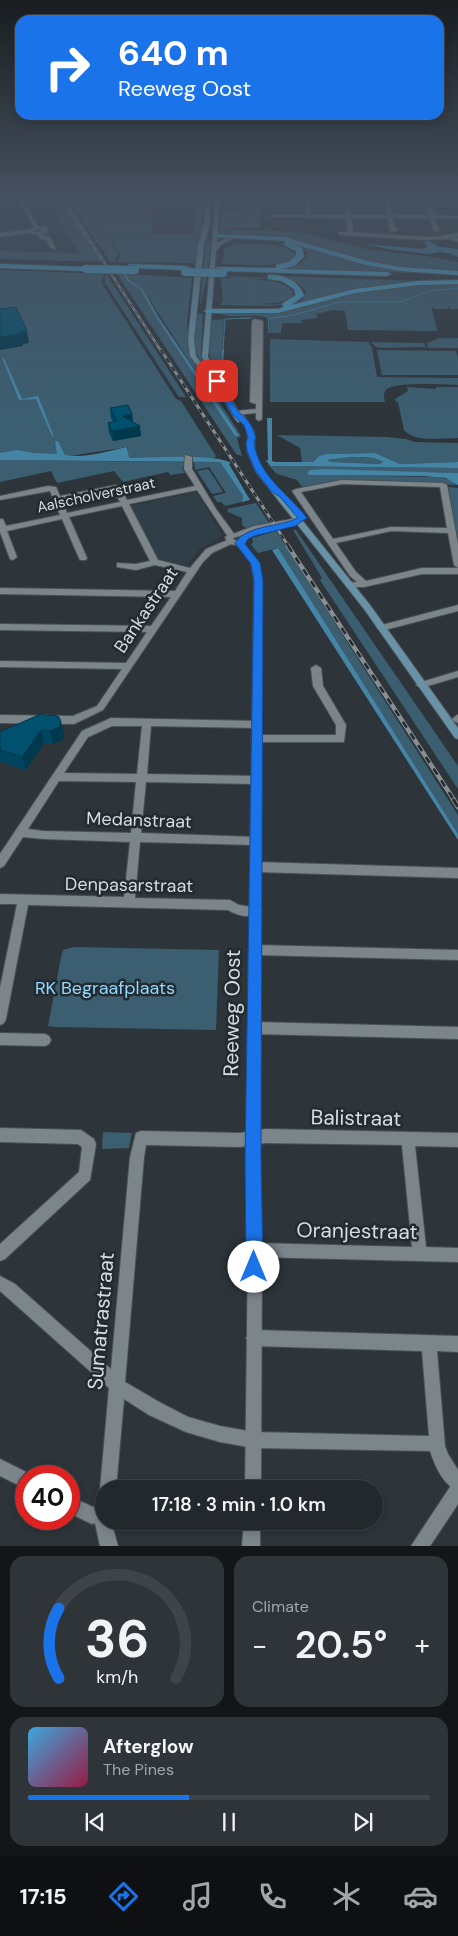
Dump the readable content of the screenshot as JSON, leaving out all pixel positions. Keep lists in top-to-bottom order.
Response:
{
  "streets": {
    "street": [
      "Aalscholverstraat",
      "Bankastraat",
      "Medanstraat",
      "Denpasarstraat",
      "Reeweg Oost",
      "Balistraat",
      "Oranjestraat",
      "Sumatrastraat"
    ]
  },
  "crossings": [
    ["Aalscholverstraat", "Reeweg Oost"],
    ["Bankastraat", "Reeweg Oost"],
    ["Medanstraat", "Reeweg Oost"],
    ["Denpasarstraat", "Reeweg Oost"],
    ["Reeweg Oost", "Balistraat"],
    ["Reeweg Oost", "Oranjestraat"],
    ["Balistraat", "Sumatrastraat"]
  ],
  "parks": ["RK Begraafplaats"],
  "page": {
    "turn": ["640 m", "Reeweg Oost"],
    "limit": "40",
    "trip": "17:18 · 3 min · 1.0 km",
    "tile": "Climate",
    "heat": ["−", "20.5°", "+"],
    "song": ["Afterglow", "The Pines"],
    "tabs": "17:15",
    "gauge": ["36", "km/h"]
  }
}
